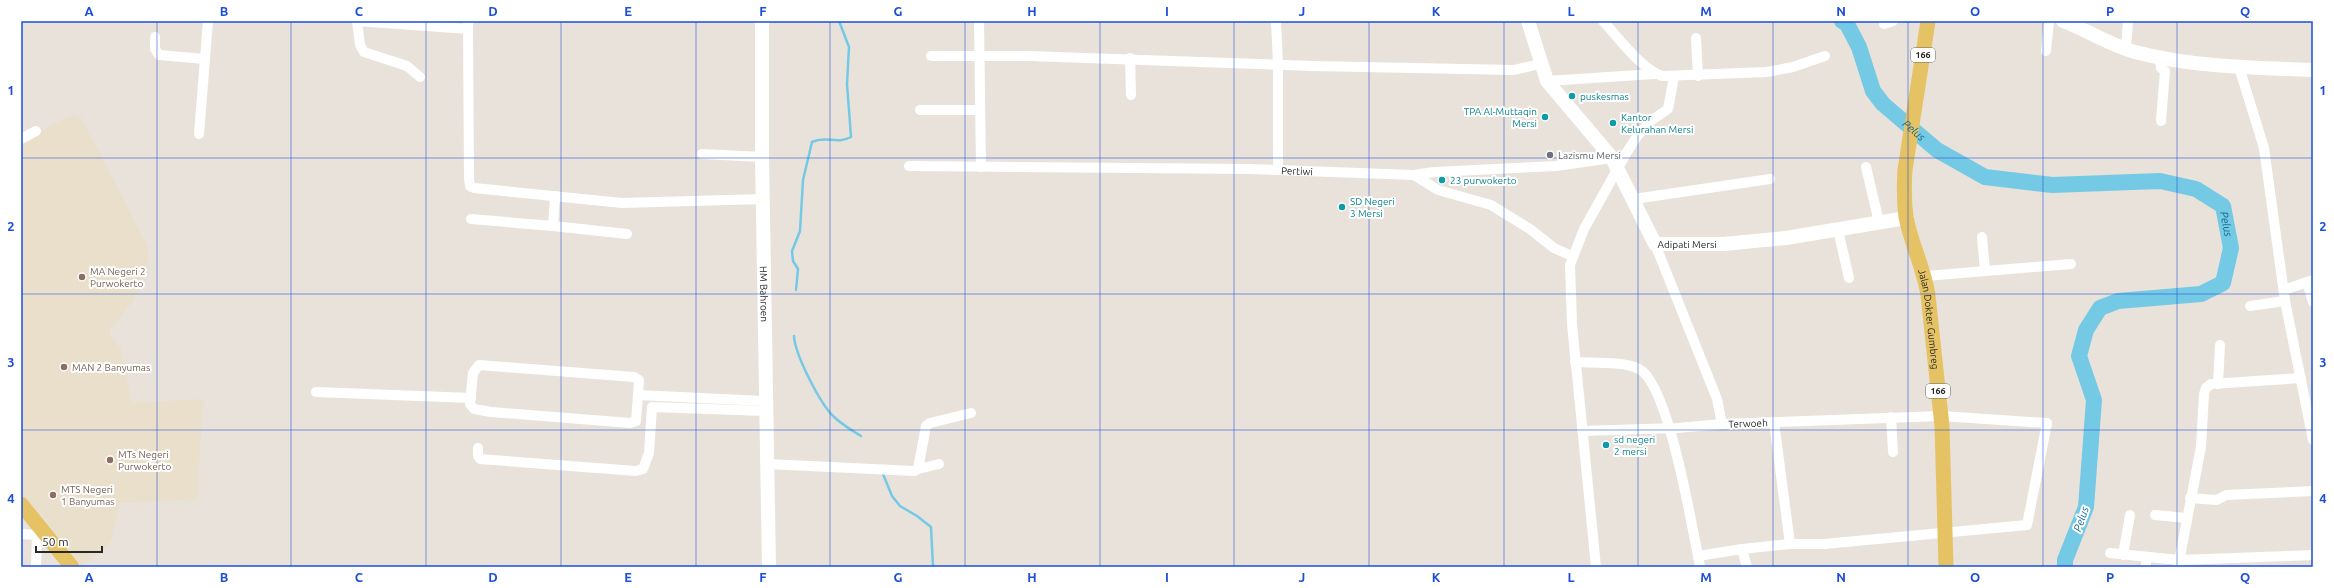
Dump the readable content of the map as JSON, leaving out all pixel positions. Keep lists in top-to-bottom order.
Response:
{
  "streets": {
    "main road": ["166", "Jalan Dokter Gumbreg"],
    "street": [
      "Pertiwi",
      "Adipati Mersi",
      "HM Bahroen",
      "Terwoeh"
    ]
  },
  "crossings": [
    ["166", "Adipati Mersi"],
    ["166", "Jalan Dokter Gumbreg"],
    ["Pertiwi", "Adipati Mersi"],
    ["Adipati Mersi", "Jalan Dokter Gumbreg"],
    ["Adipati Mersi", "Terwoeh"],
    ["Jalan Dokter Gumbreg", "Terwoeh"]
  ],
  "water": ["Pelus"],
  "places": [
    "puskesmas",
    "TPA Al-Muttaqin Mersi",
    "Kantor Kelurahan Mersi",
    "Lazismu Mersi",
    "23 purwokerto",
    "SD Negeri 3 Mersi",
    "MA Negeri 2 Purwokerto",
    "MAN 2 Banyumas",
    "sd negeri 2 mersi",
    "MTs Negeri Purwokerto",
    "MTS Negeri 1 Banyumas"
  ],
  "scale_bar": "50 m",
  "grid": {
    "columns": [
      "A",
      "B",
      "C",
      "D",
      "E",
      "F",
      "G",
      "H",
      "I",
      "J",
      "K",
      "L",
      "M",
      "N",
      "O",
      "P",
      "Q"
    ],
    "rows": [
      "1",
      "2",
      "3",
      "4"
    ]
  }
}
